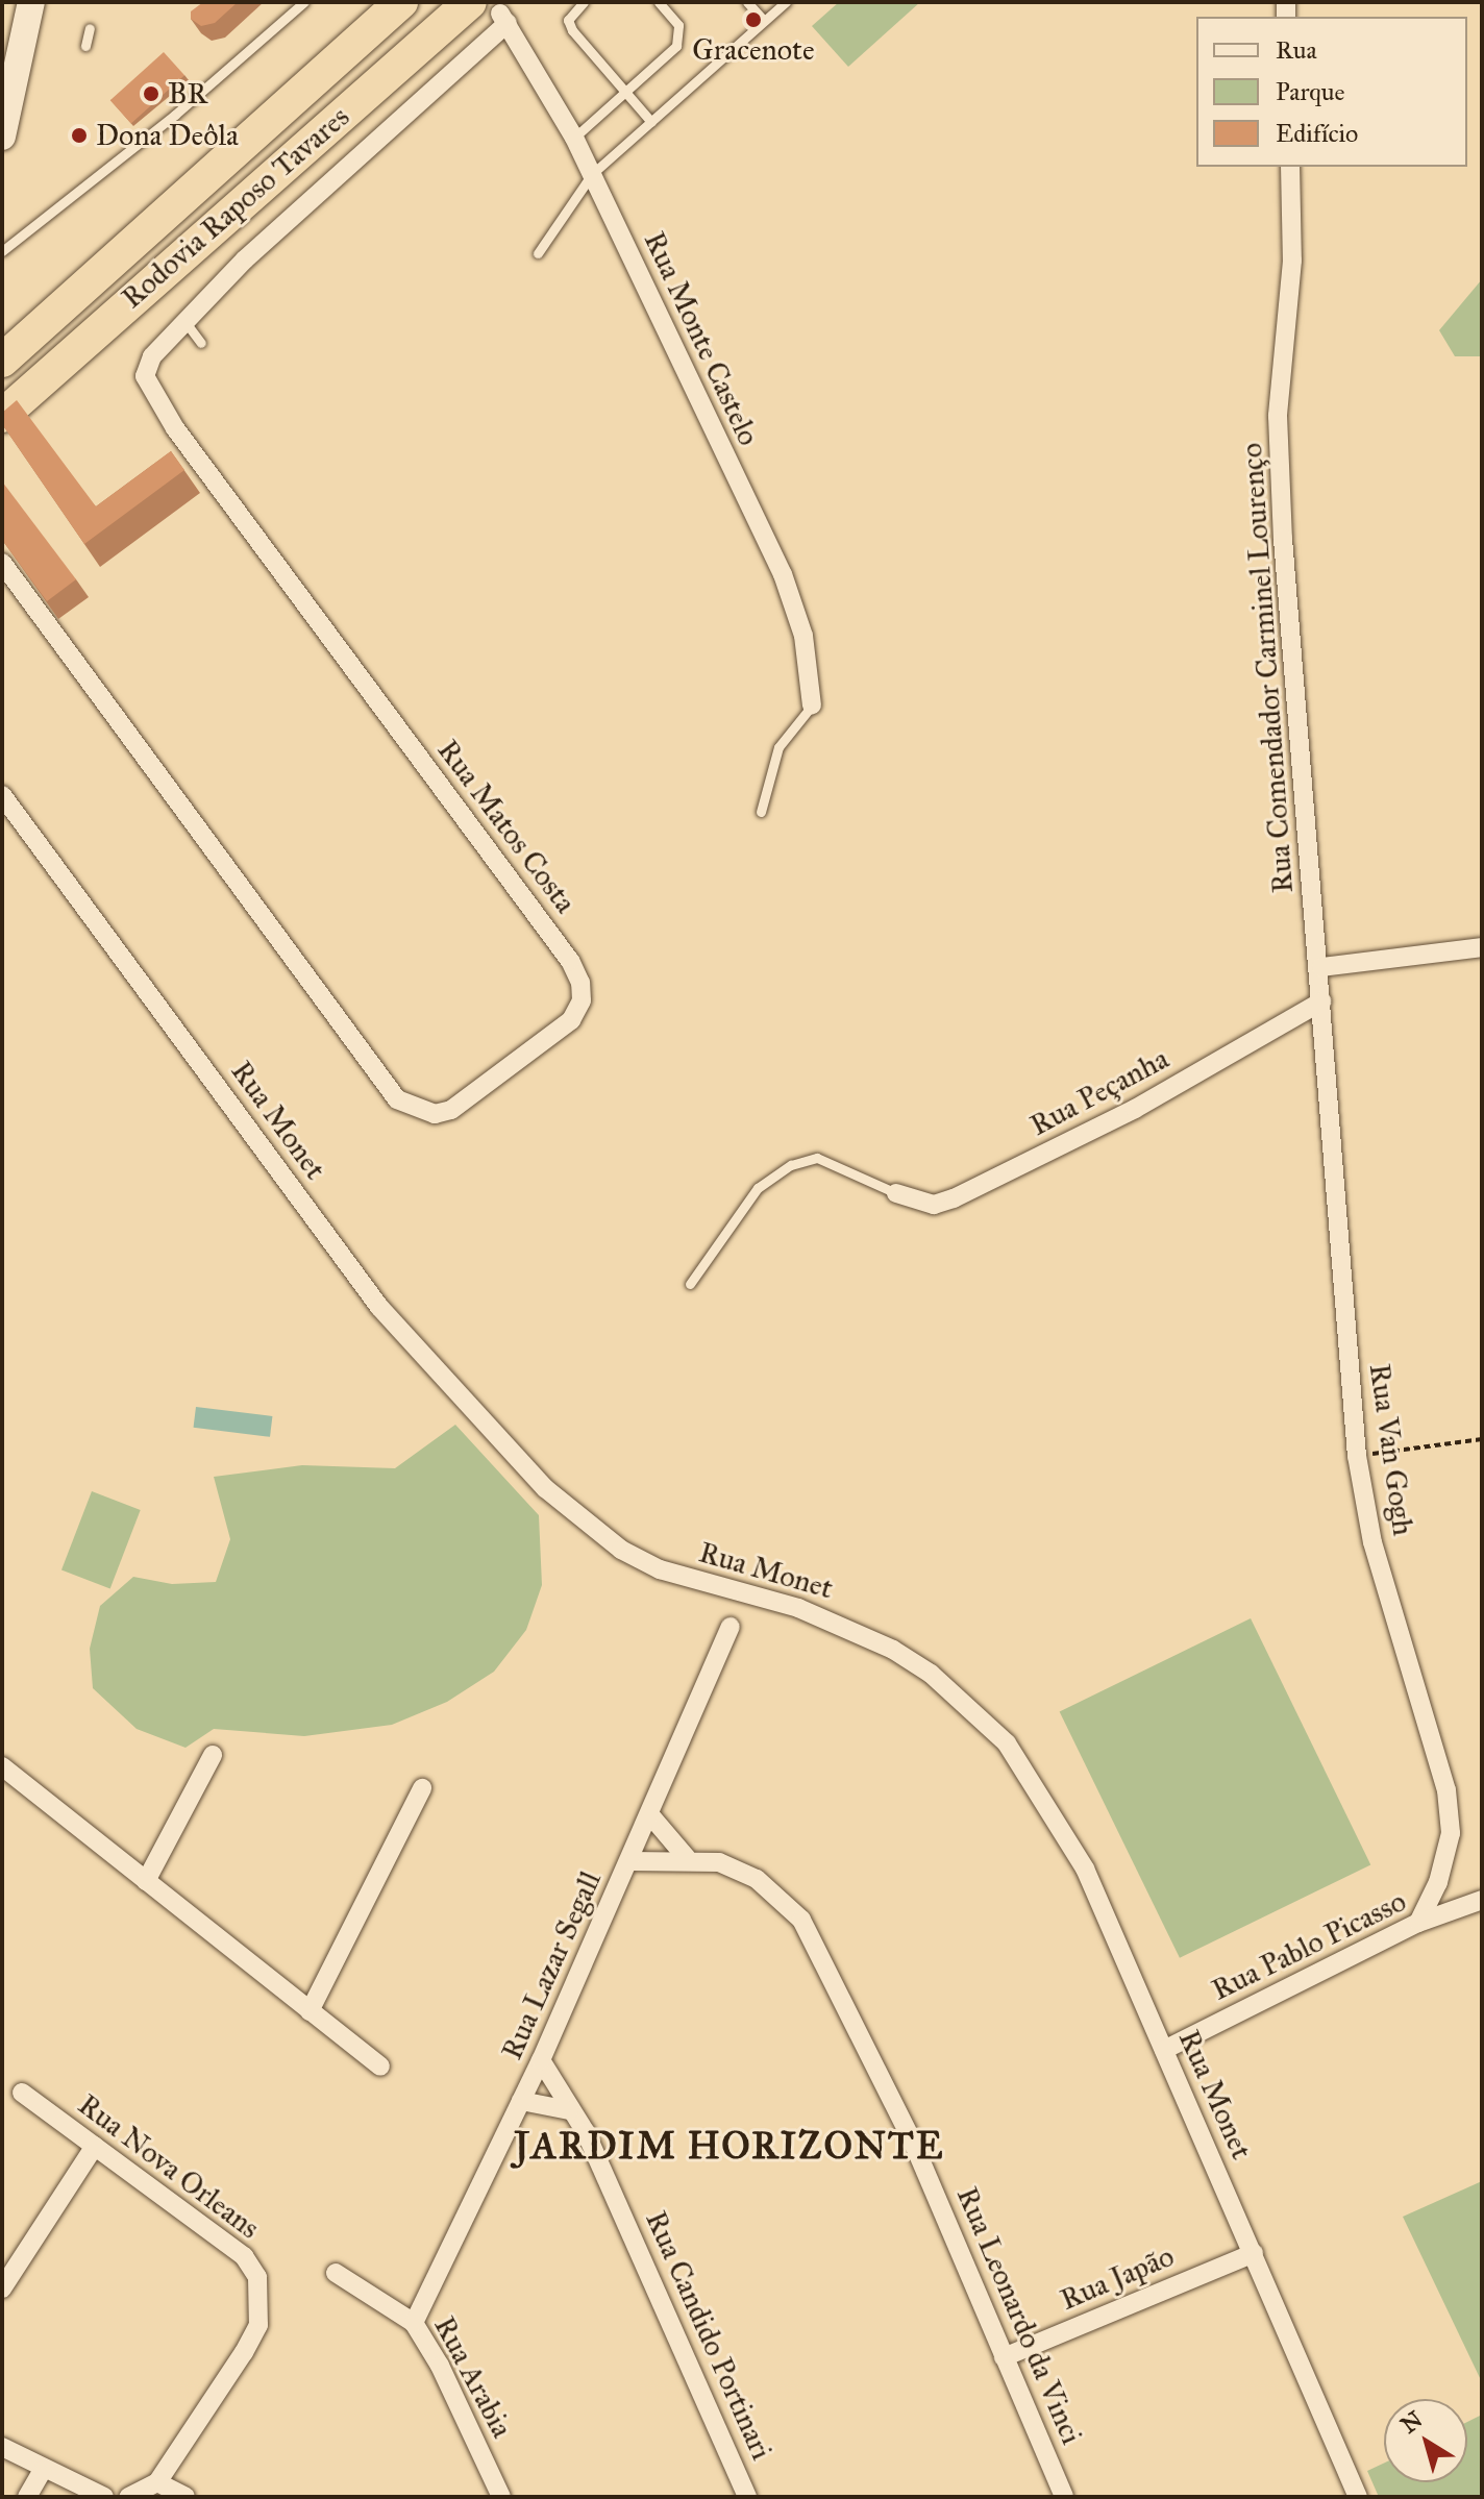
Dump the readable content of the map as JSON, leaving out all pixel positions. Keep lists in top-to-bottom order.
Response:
{
  "streets": {
    "highway": ["Rodovia Raposo Tavares"],
    "street": [
      "Rua Monte Castelo",
      "Rua Comendador Carminel Lourenço",
      "Rua Matos Costa",
      "Rua Peçanha",
      "Rua Monet",
      "Rua Van Gogh",
      "Rua Pablo Picasso",
      "Rua Lazar Segall",
      "Rua Nova Orleans",
      "Rua Japão",
      "Rua Leonardo da Vinci",
      "Rua Candido Portinari",
      "Rua Arabia"
    ]
  },
  "crossings": [
    ["Rodovia Raposo Tavares", "Rua Monte Castelo"],
    ["Rodovia Raposo Tavares", "Rua Matos Costa"],
    ["Rua Monte Castelo", "Rua Matos Costa"],
    ["Rua Comendador Carminel Lourenço", "Rua Van Gogh"],
    ["Rua Peçanha", "Rua Van Gogh"],
    ["Rua Monet", "Rua Pablo Picasso"],
    ["Rua Monet", "Rua Japão"],
    ["Rua Van Gogh", "Rua Pablo Picasso"],
    ["Rua Lazar Segall", "Rua Leonardo da Vinci"],
    ["Rua Lazar Segall", "Rua Candido Portinari"],
    ["Rua Lazar Segall", "Rua Arabia"],
    ["Rua Japão", "Rua Leonardo da Vinci"]
  ],
  "districts": ["JARDIM HORIZONTE"],
  "places": ["Gracenote", "BR", "Dona Deôla"],
  "legend": ["Rua", "Parque", "Edifício"],
  "north": "top left"
}
